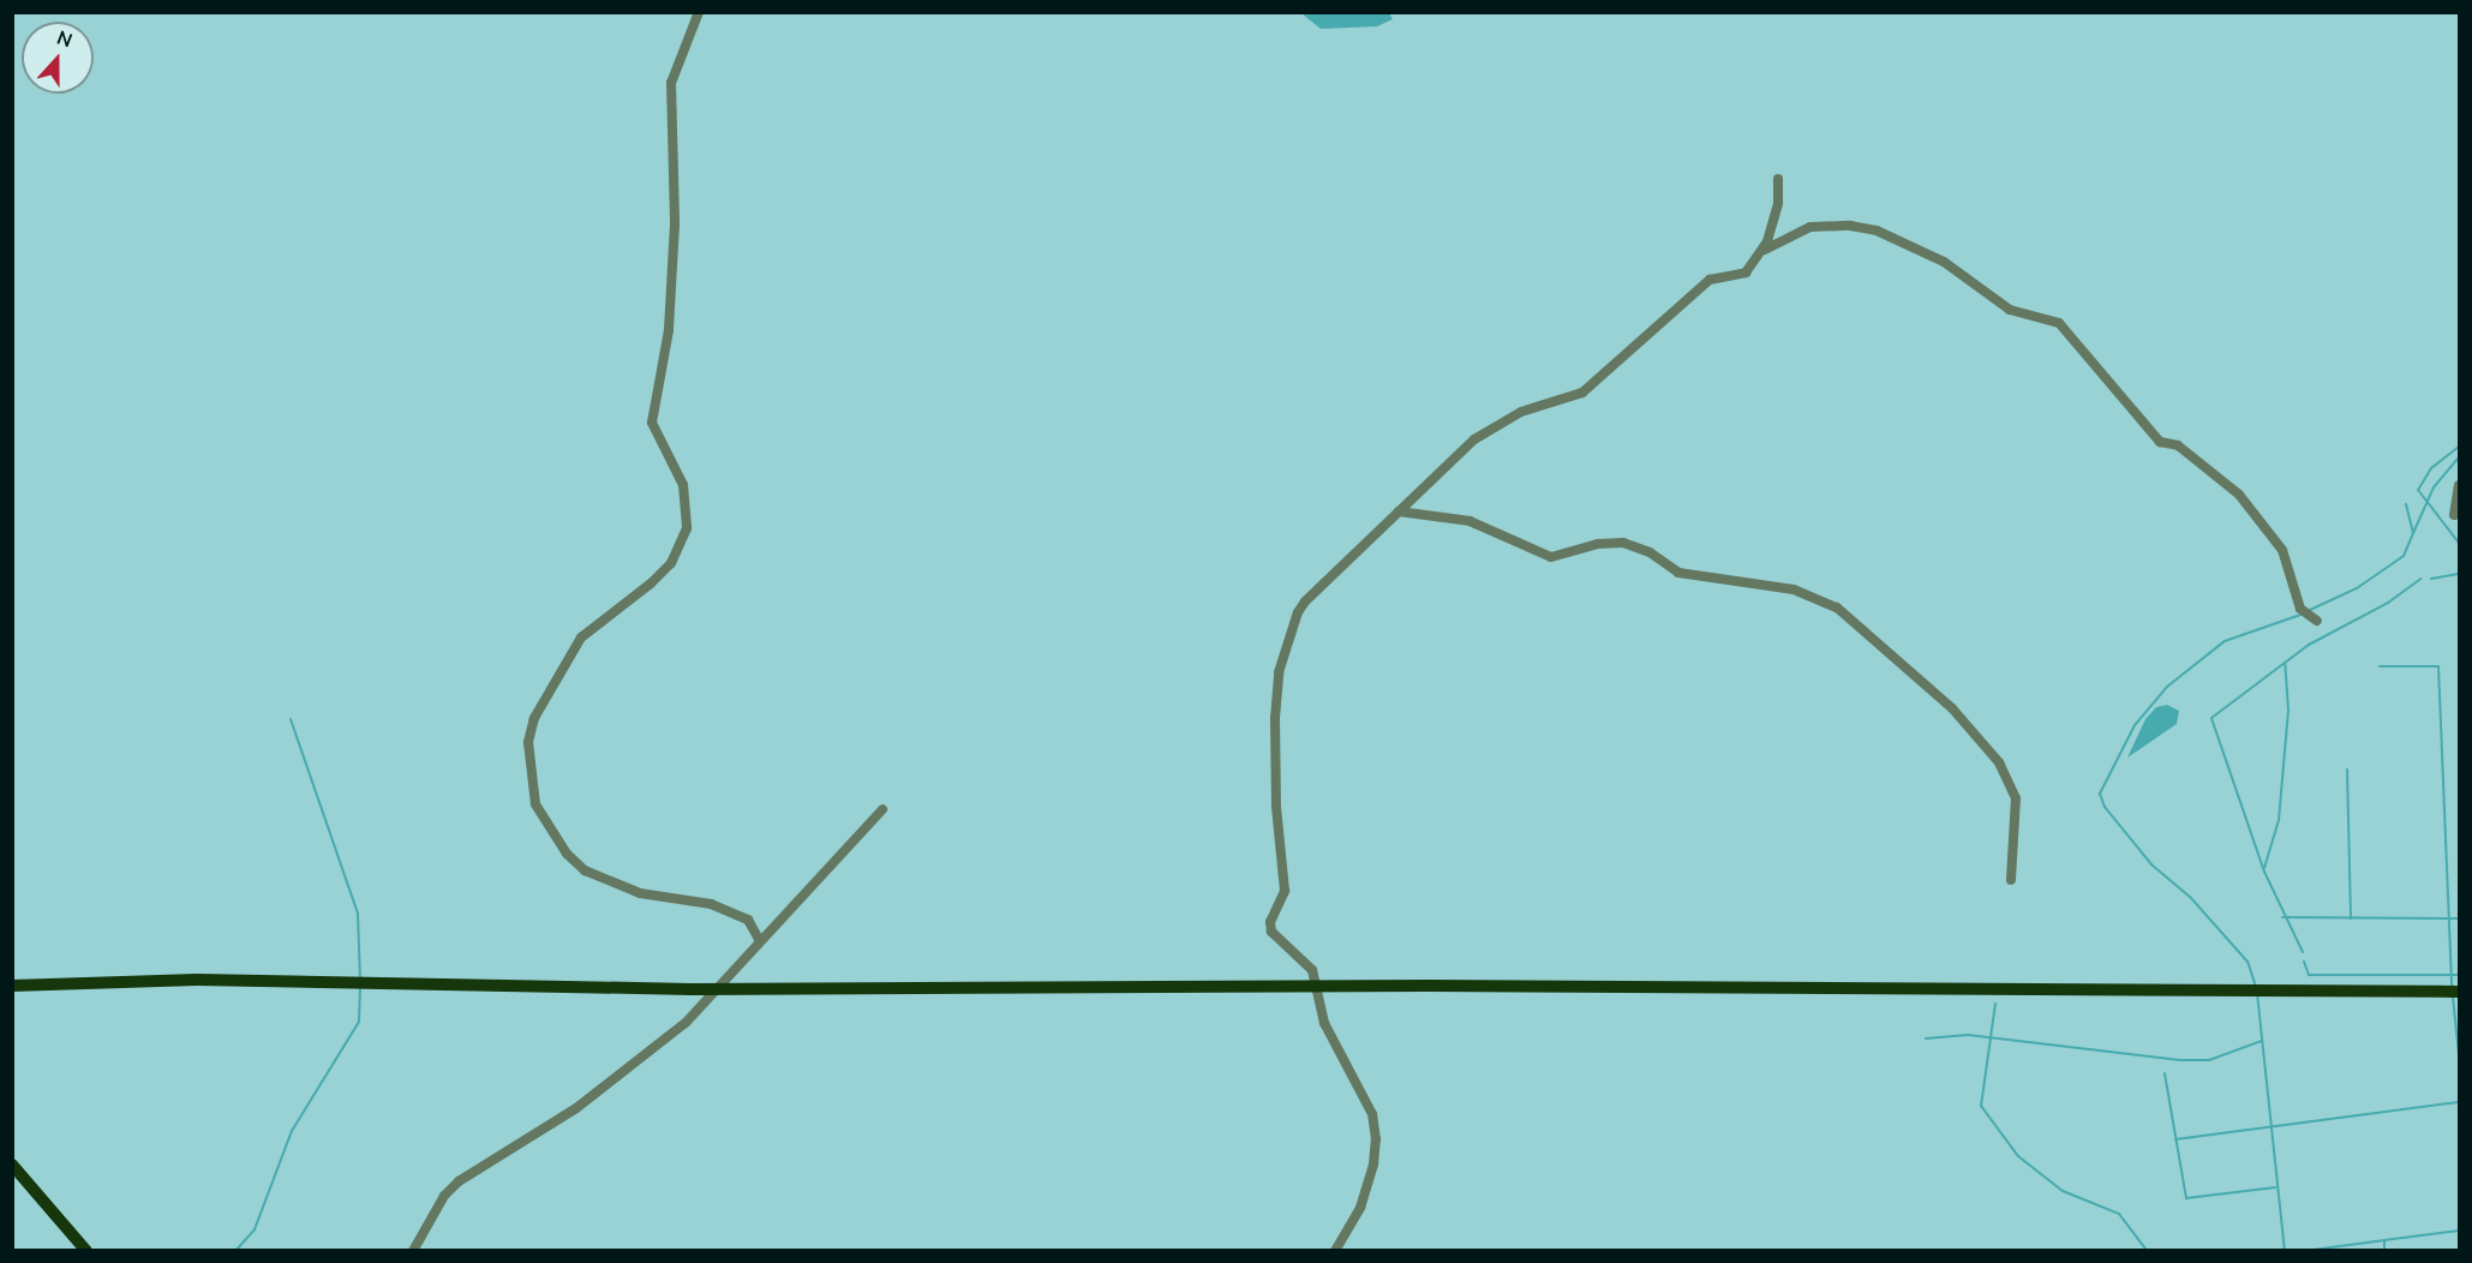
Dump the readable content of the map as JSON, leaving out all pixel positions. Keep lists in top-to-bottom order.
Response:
{
  "north": "top"
}
